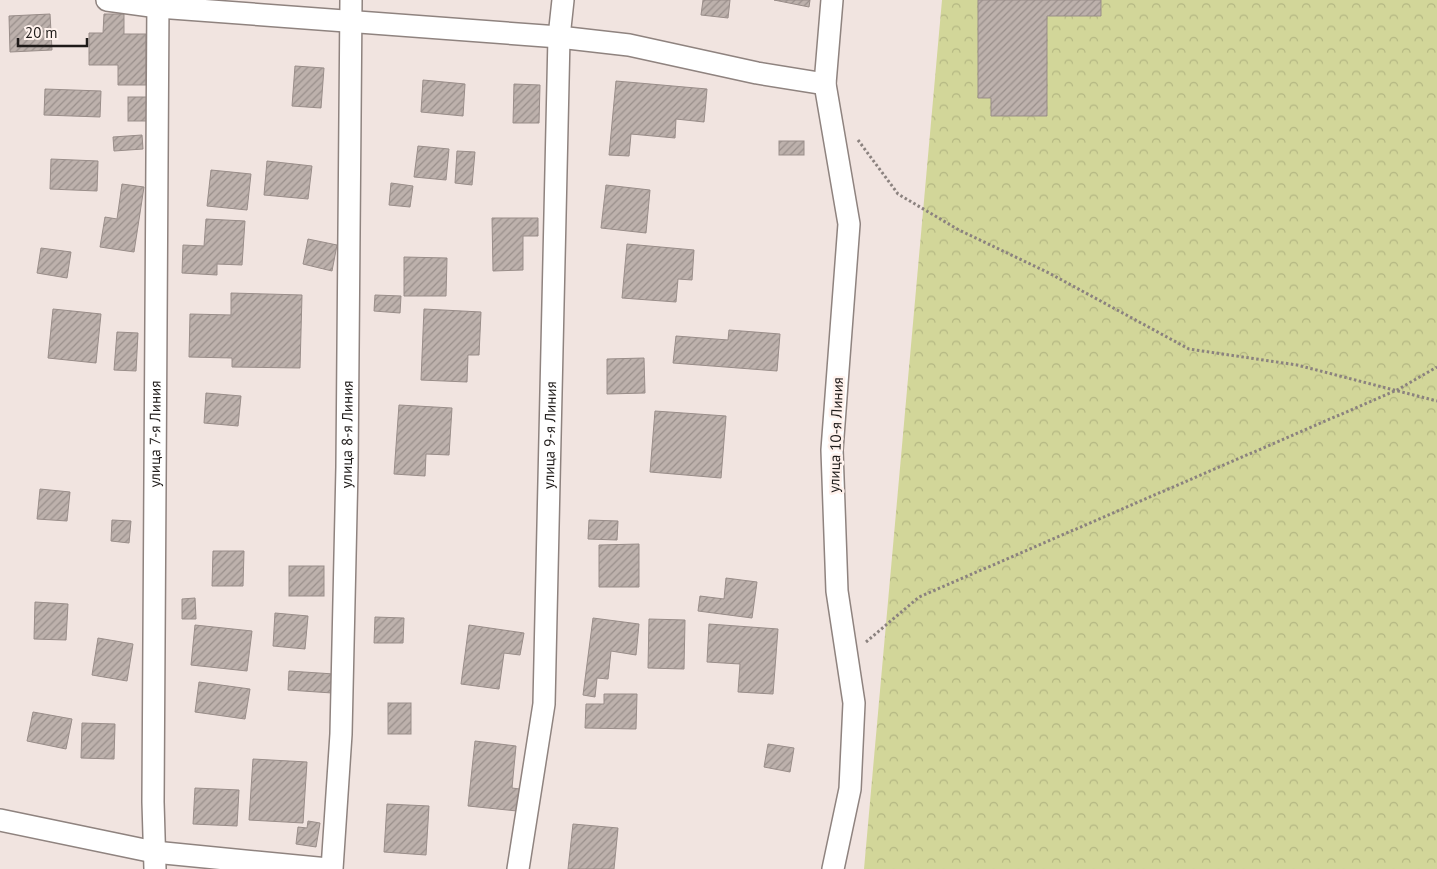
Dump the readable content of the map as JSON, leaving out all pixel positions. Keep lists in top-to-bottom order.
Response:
{
  "streets": {
    "street": [
      "улица 7-я Линия",
      "улица 8-я Линия",
      "улица 9-я Линия",
      "улица 10-я Линия"
    ]
  },
  "scale_bar": "20 m"
}
